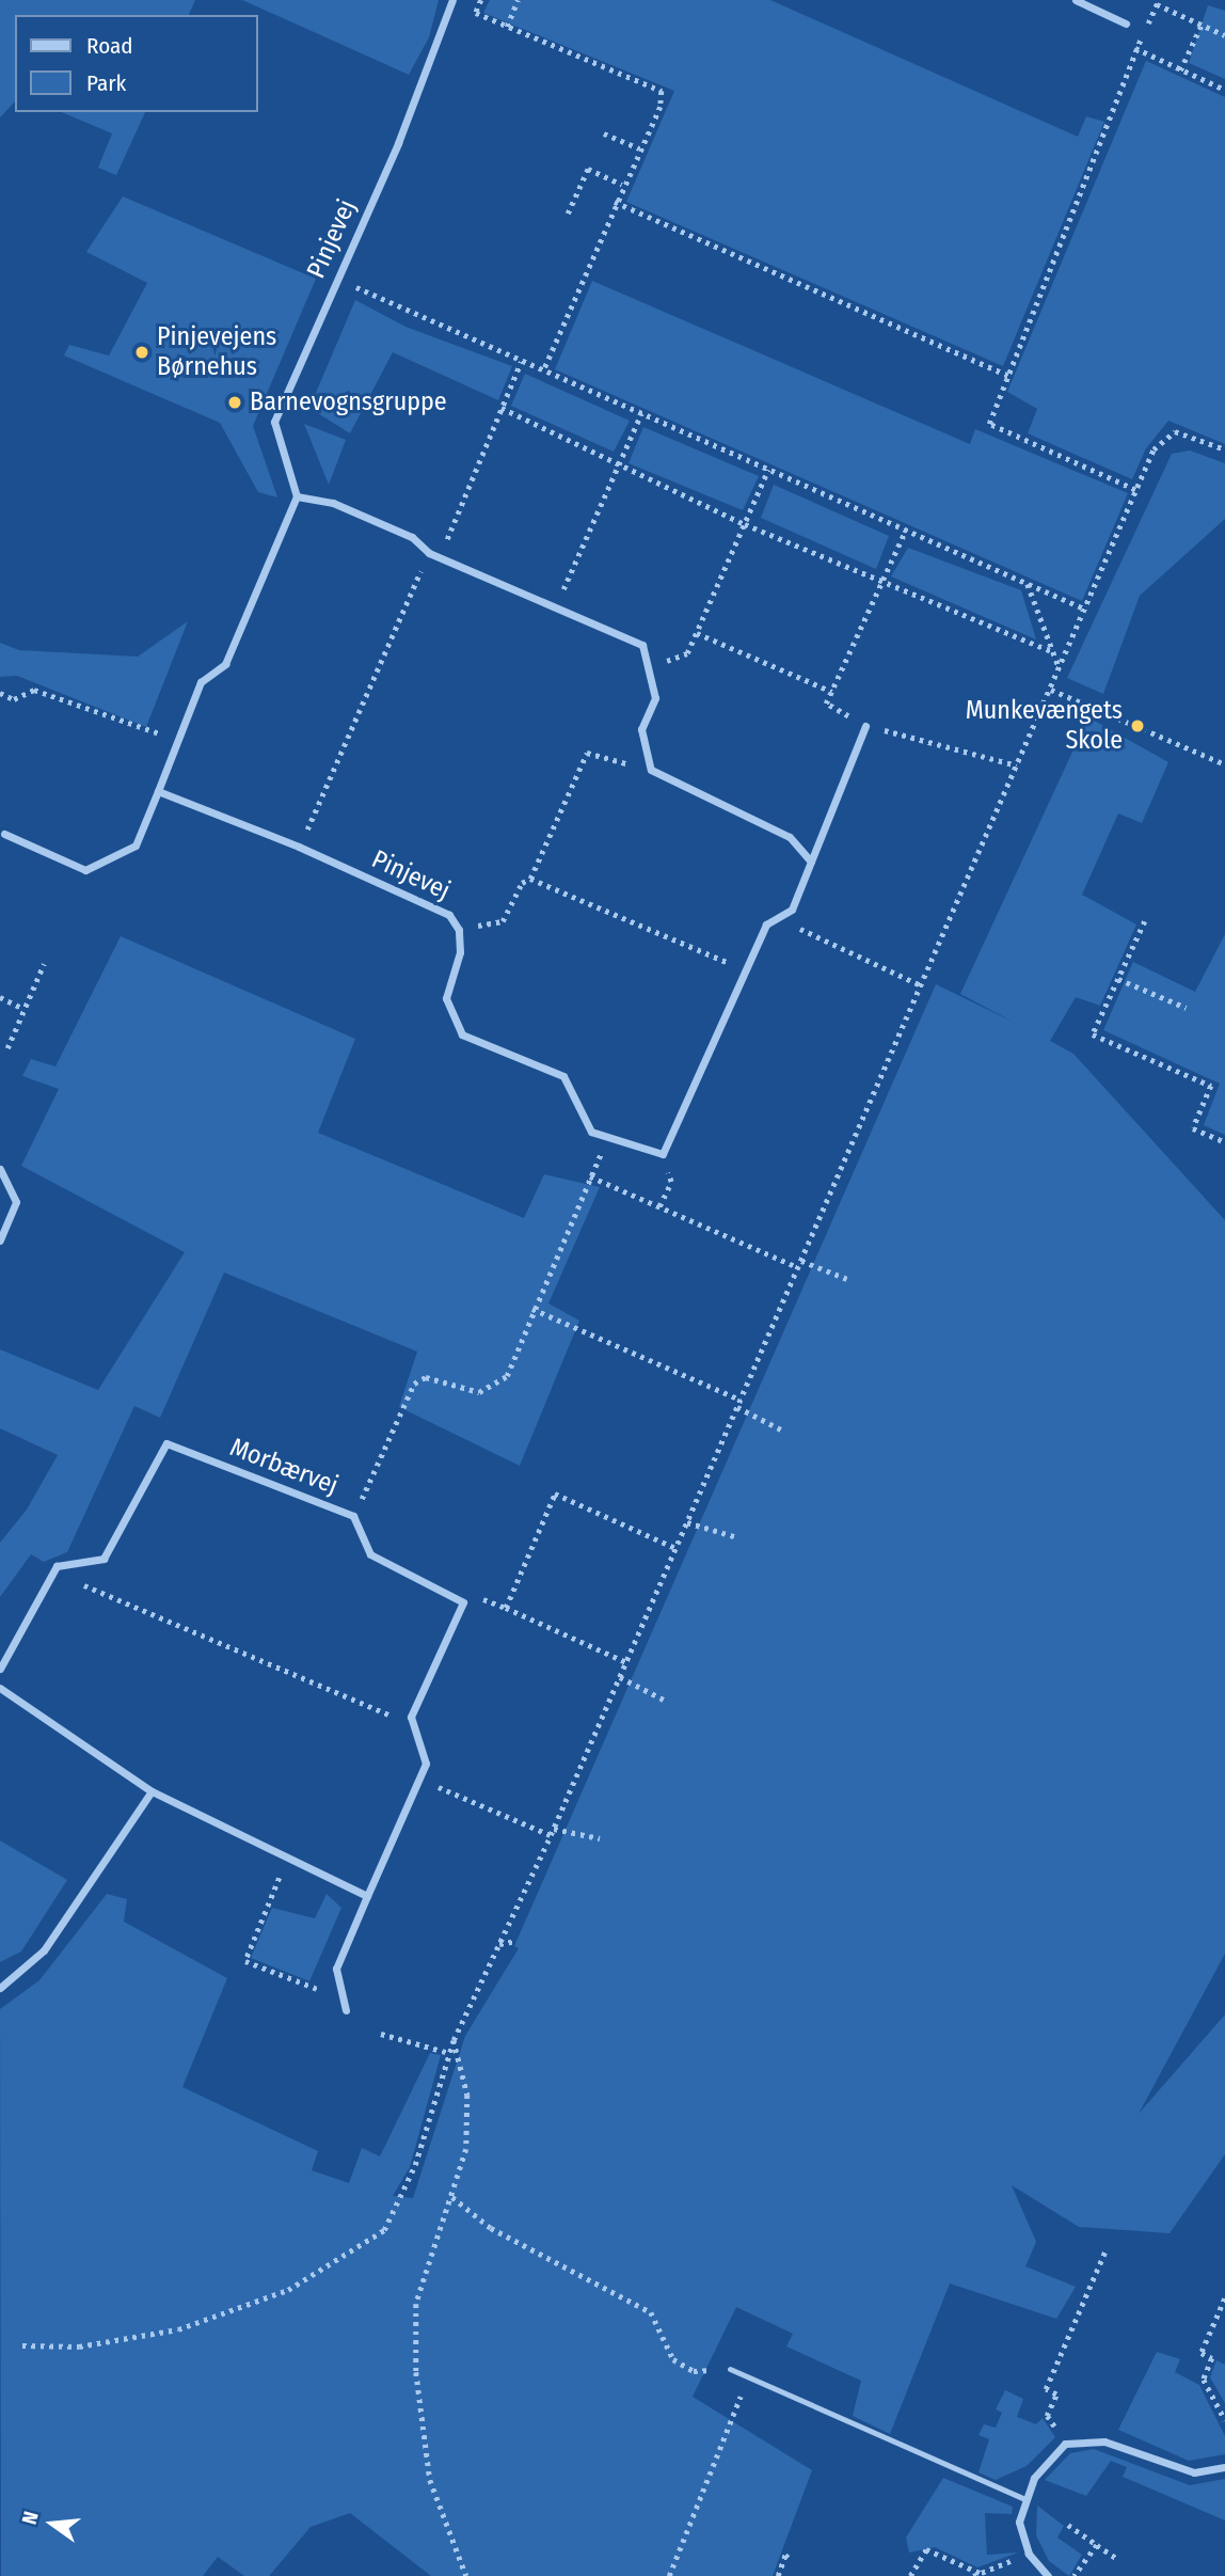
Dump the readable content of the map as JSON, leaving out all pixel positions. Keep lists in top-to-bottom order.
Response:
{
  "streets": {
    "street": ["Pinjevej", "Morbærvej"]
  },
  "places": ["Pinjevejens Børnehus", "Barnevognsgruppe", "Munkevængets Skole"],
  "legend": ["Road", "Park"],
  "north": "left"
}
